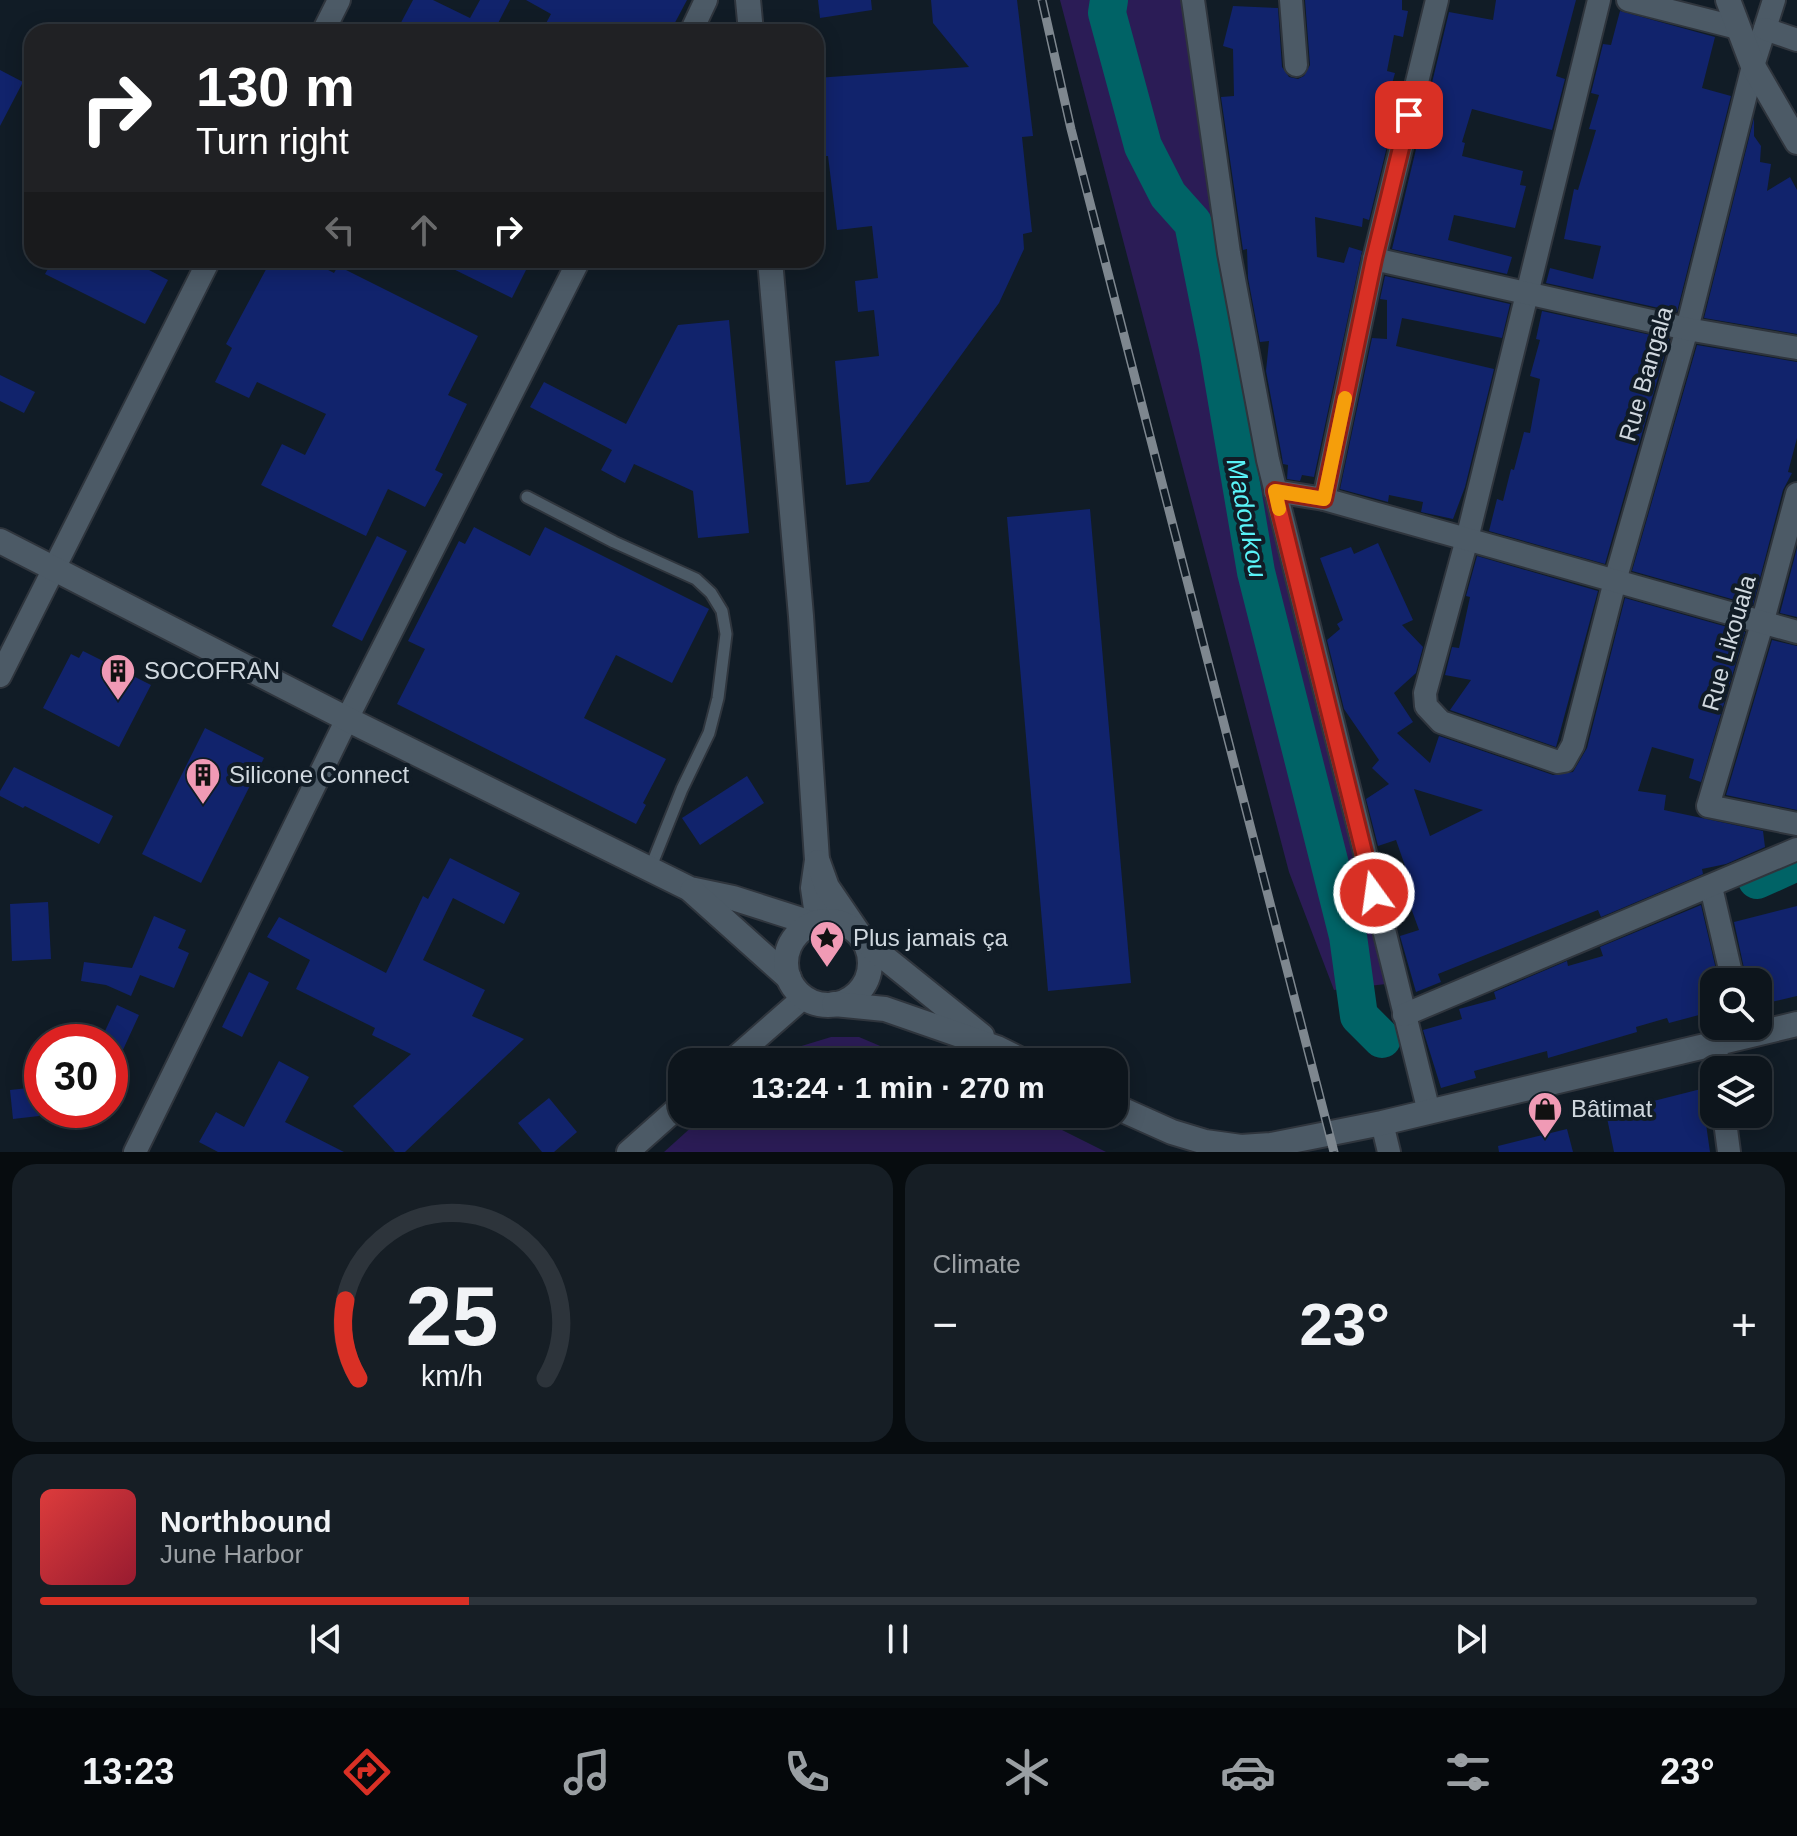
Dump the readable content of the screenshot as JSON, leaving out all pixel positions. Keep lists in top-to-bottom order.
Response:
{
  "streets": {
    "street": ["Rue Bangala", "Rue Likouala"]
  },
  "water": ["Madoukou"],
  "places": {
    "building": ["SOCOFRAN", "Silicone Connect"],
    "place": ["Plus jamais ça"],
    "shop": ["Bâtimat"]
  },
  "page": {
    "turn": ["130 m", "Turn right"],
    "limit": "30",
    "trip": "13:24 · 1 min · 270 m",
    "tile": "Climate",
    "heat": ["−", "23°", "+"],
    "song": ["Northbound", "June Harbor"],
    "tabs": ["13:23", "23°"],
    "gauge": ["25", "km/h"]
  }
}
